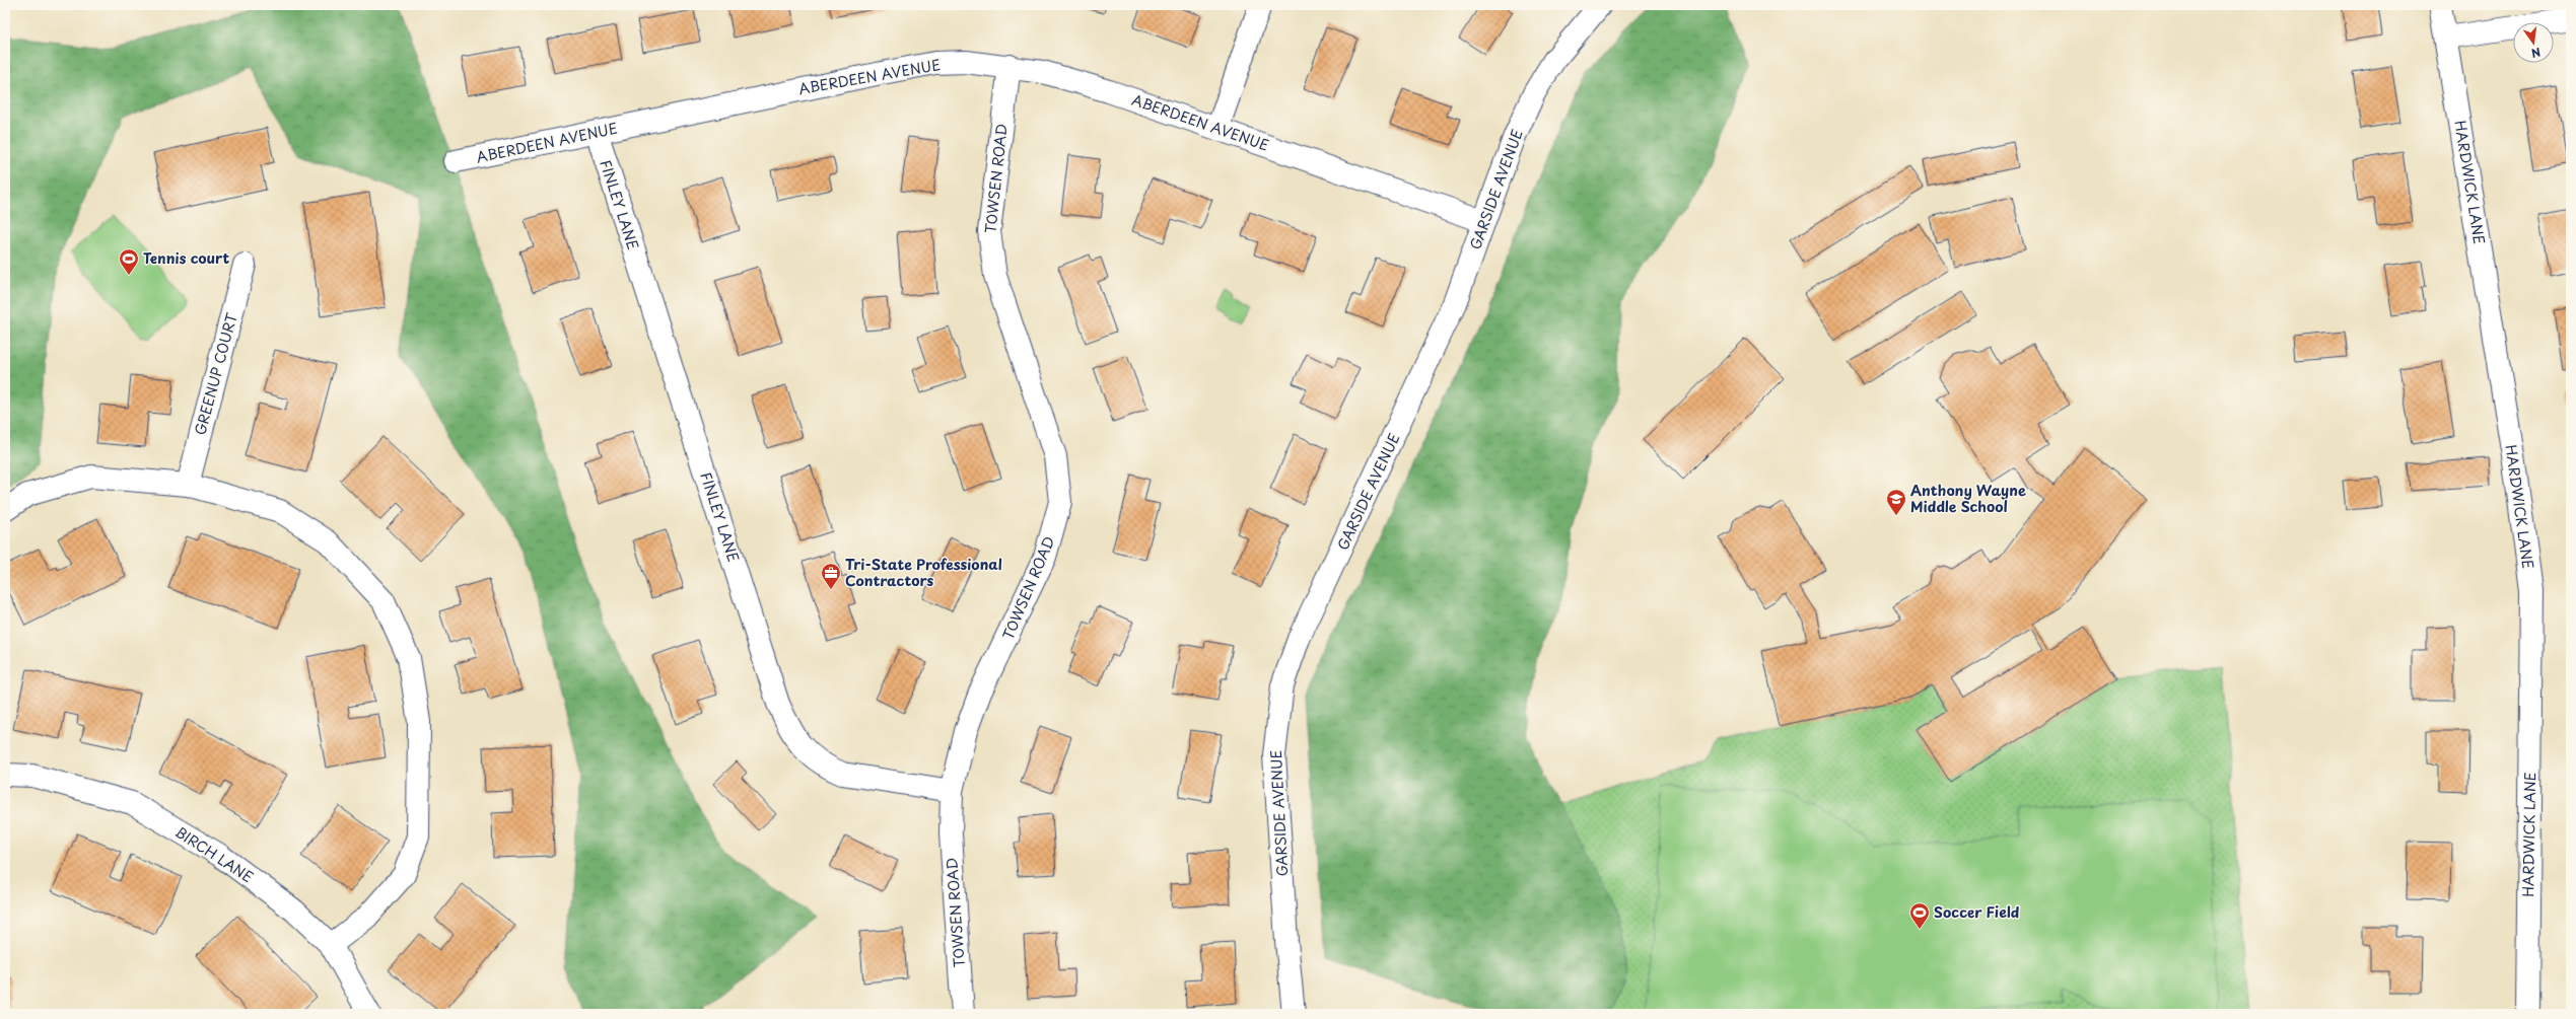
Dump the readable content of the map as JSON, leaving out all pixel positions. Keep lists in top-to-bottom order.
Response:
{
  "streets": {
    "street": [
      "ABERDEEN AVENUE",
      "TOWSEN ROAD",
      "HARDWICK LANE",
      "GARSIDE AVENUE",
      "FINLEY LANE",
      "GREENUP COURT",
      "BIRCH LANE"
    ]
  },
  "crossings": [
    ["ABERDEEN AVENUE", "TOWSEN ROAD"],
    ["ABERDEEN AVENUE", "GARSIDE AVENUE"],
    ["ABERDEEN AVENUE", "FINLEY LANE"],
    ["TOWSEN ROAD", "FINLEY LANE"]
  ],
  "places": {
    "sports": ["Tennis court", "Soccer Field"],
    "school or university": ["Anthony Wayne Middle School"],
    "office": ["Tri-State Professional Contractors"]
  },
  "north": "bottom"
}
